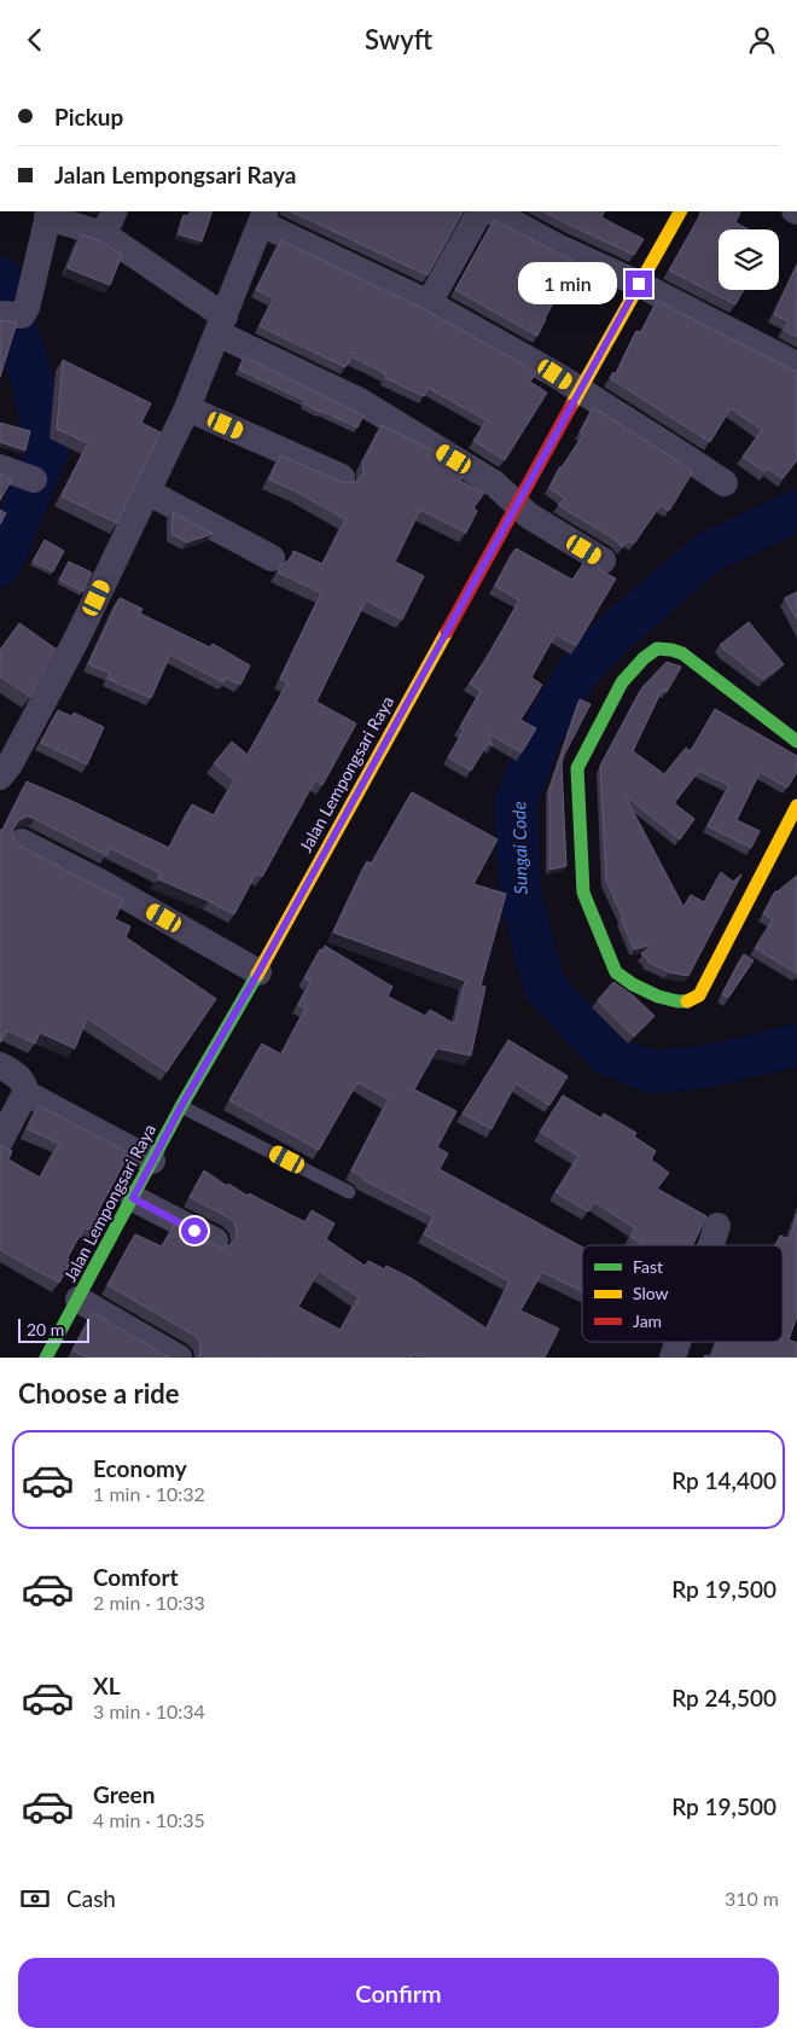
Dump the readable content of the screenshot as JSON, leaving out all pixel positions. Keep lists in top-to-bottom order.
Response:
{
  "streets": {
    "main road": ["Jalan Lempongsari Raya"]
  },
  "water": ["Sungai Code"],
  "legend": ["Fast", "Slow", "Jam"],
  "scale_bar": "20 m",
  "page": {
    "header": "Swyft",
    "banner": ["Pickup", "Jalan Lempongsari Raya"],
    "bubble": "1 min",
    "scale": "20 m",
    "heading": "Choose a ride",
    "list": [
      {
        "name": "Economy",
        "note": "1 min · 10:32",
        "value": "Rp 14,400"
      },
      {
        "name": "Comfort",
        "note": "2 min · 10:33",
        "value": "Rp 19,500"
      },
      {
        "name": "XL",
        "note": "3 min · 10:34",
        "value": "Rp 24,500"
      },
      {
        "name": "Green",
        "note": "4 min · 10:35",
        "value": "Rp 19,500"
      }
    ],
    "pay": ["Cash", "310 m"],
    "buttons": "Confirm"
  }
}
